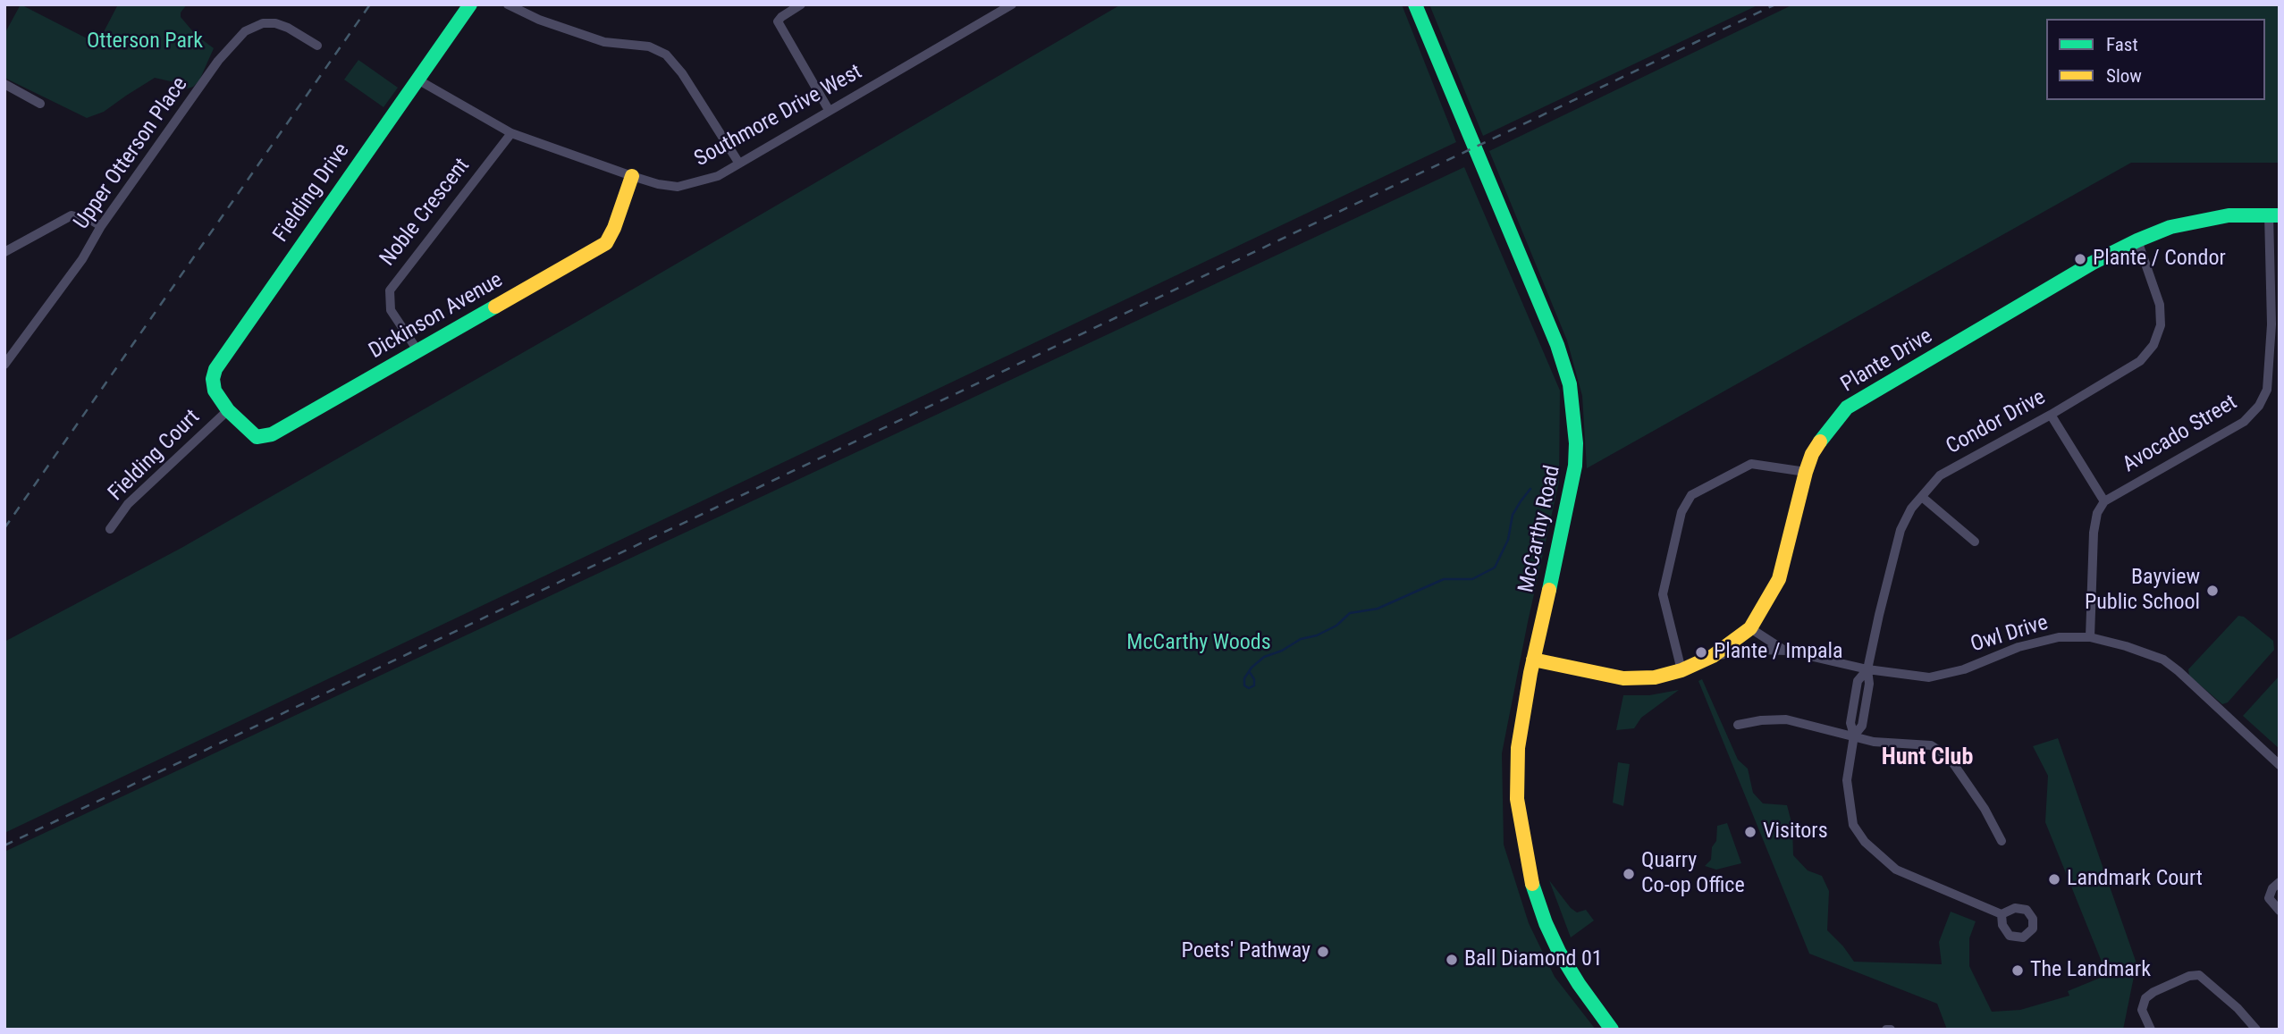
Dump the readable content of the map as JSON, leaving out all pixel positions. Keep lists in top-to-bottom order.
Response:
{
  "streets": {
    "street": [
      "Southmore Drive West",
      "Upper Otterson Place",
      "Fielding Drive",
      "Noble Crescent",
      "Dickinson Avenue",
      "Plante Drive",
      "Condor Drive",
      "Avocado Street",
      "Fielding Court",
      "McCarthy Road",
      "Owl Drive"
    ]
  },
  "crossings": [
    ["Southmore Drive West", "Fielding Drive"],
    ["Southmore Drive West", "Noble Crescent"],
    ["Southmore Drive West", "Dickinson Avenue"],
    ["Fielding Drive", "Dickinson Avenue"],
    ["Fielding Drive", "Fielding Court"],
    ["Noble Crescent", "Dickinson Avenue"],
    ["Dickinson Avenue", "Fielding Court"],
    ["Plante Drive", "Condor Drive"],
    ["Plante Drive", "Avocado Street"],
    ["Plante Drive", "McCarthy Road"],
    ["Plante Drive", "Owl Drive"],
    ["Condor Drive", "Owl Drive"]
  ],
  "districts": ["Hunt Club"],
  "parks": ["Otterson Park", "McCarthy Woods"],
  "places": [
    "Plante / Condor",
    "Bayview Public School",
    "Plante / Impala",
    "Visitors",
    "Quarry Co-op Office",
    "Landmark Court",
    "Poets' Pathway",
    "Ball Diamond 01",
    "The Landmark"
  ],
  "legend": ["Fast", "Slow"]
}
